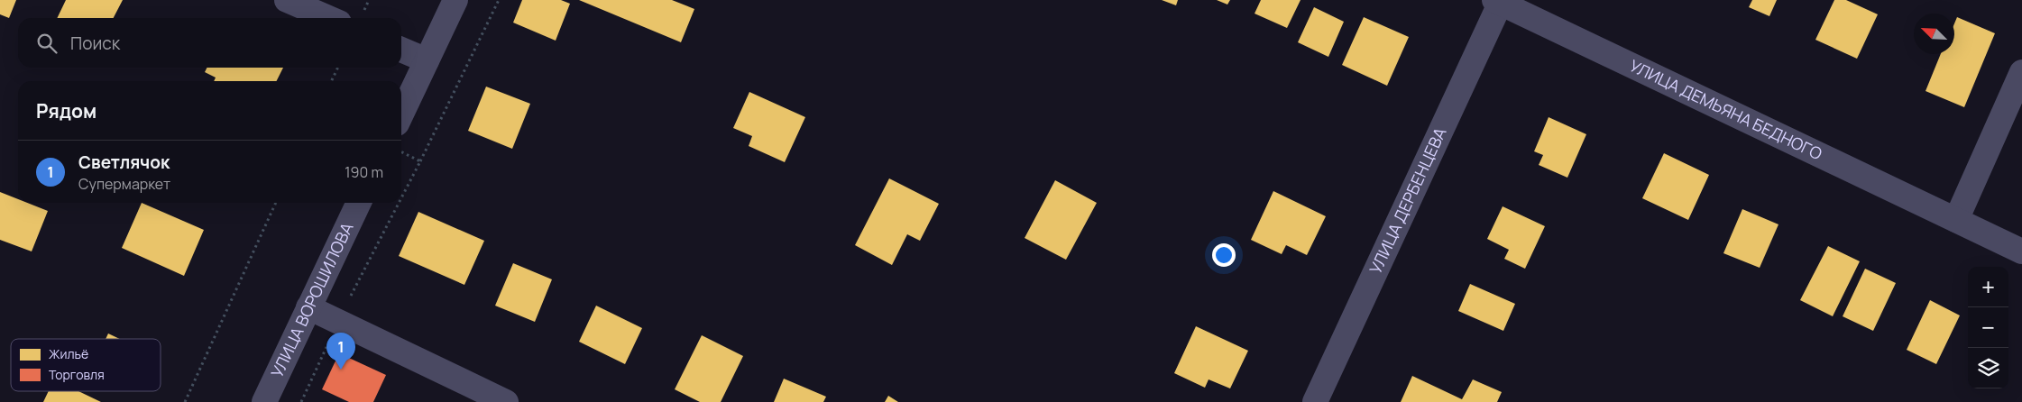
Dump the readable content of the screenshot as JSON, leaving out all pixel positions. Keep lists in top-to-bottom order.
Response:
{
  "streets": {
    "street": ["УЛИЦА ДЕМЬЯНА БЕДНОГО", "УЛИЦА ДЕРБЕНЦЕВА", "УЛИЦА ВОРОШИЛОВА"]
  },
  "crossings": [
    ["УЛИЦА ДЕМЬЯНА БЕДНОГО", "УЛИЦА ДЕРБЕНЦЕВА"]
  ],
  "legend": ["Жильё", "Торговля"],
  "north": "top left",
  "page": {
    "search": "Поиск",
    "heading": "Рядом",
    "list": [
      {
        "mark": "1",
        "name": "Светлячок",
        "note": "Супермаркет",
        "value": "190 m"
      }
    ],
    "map_buttons": ["+", "−"],
    "pins": "1"
  }
}
